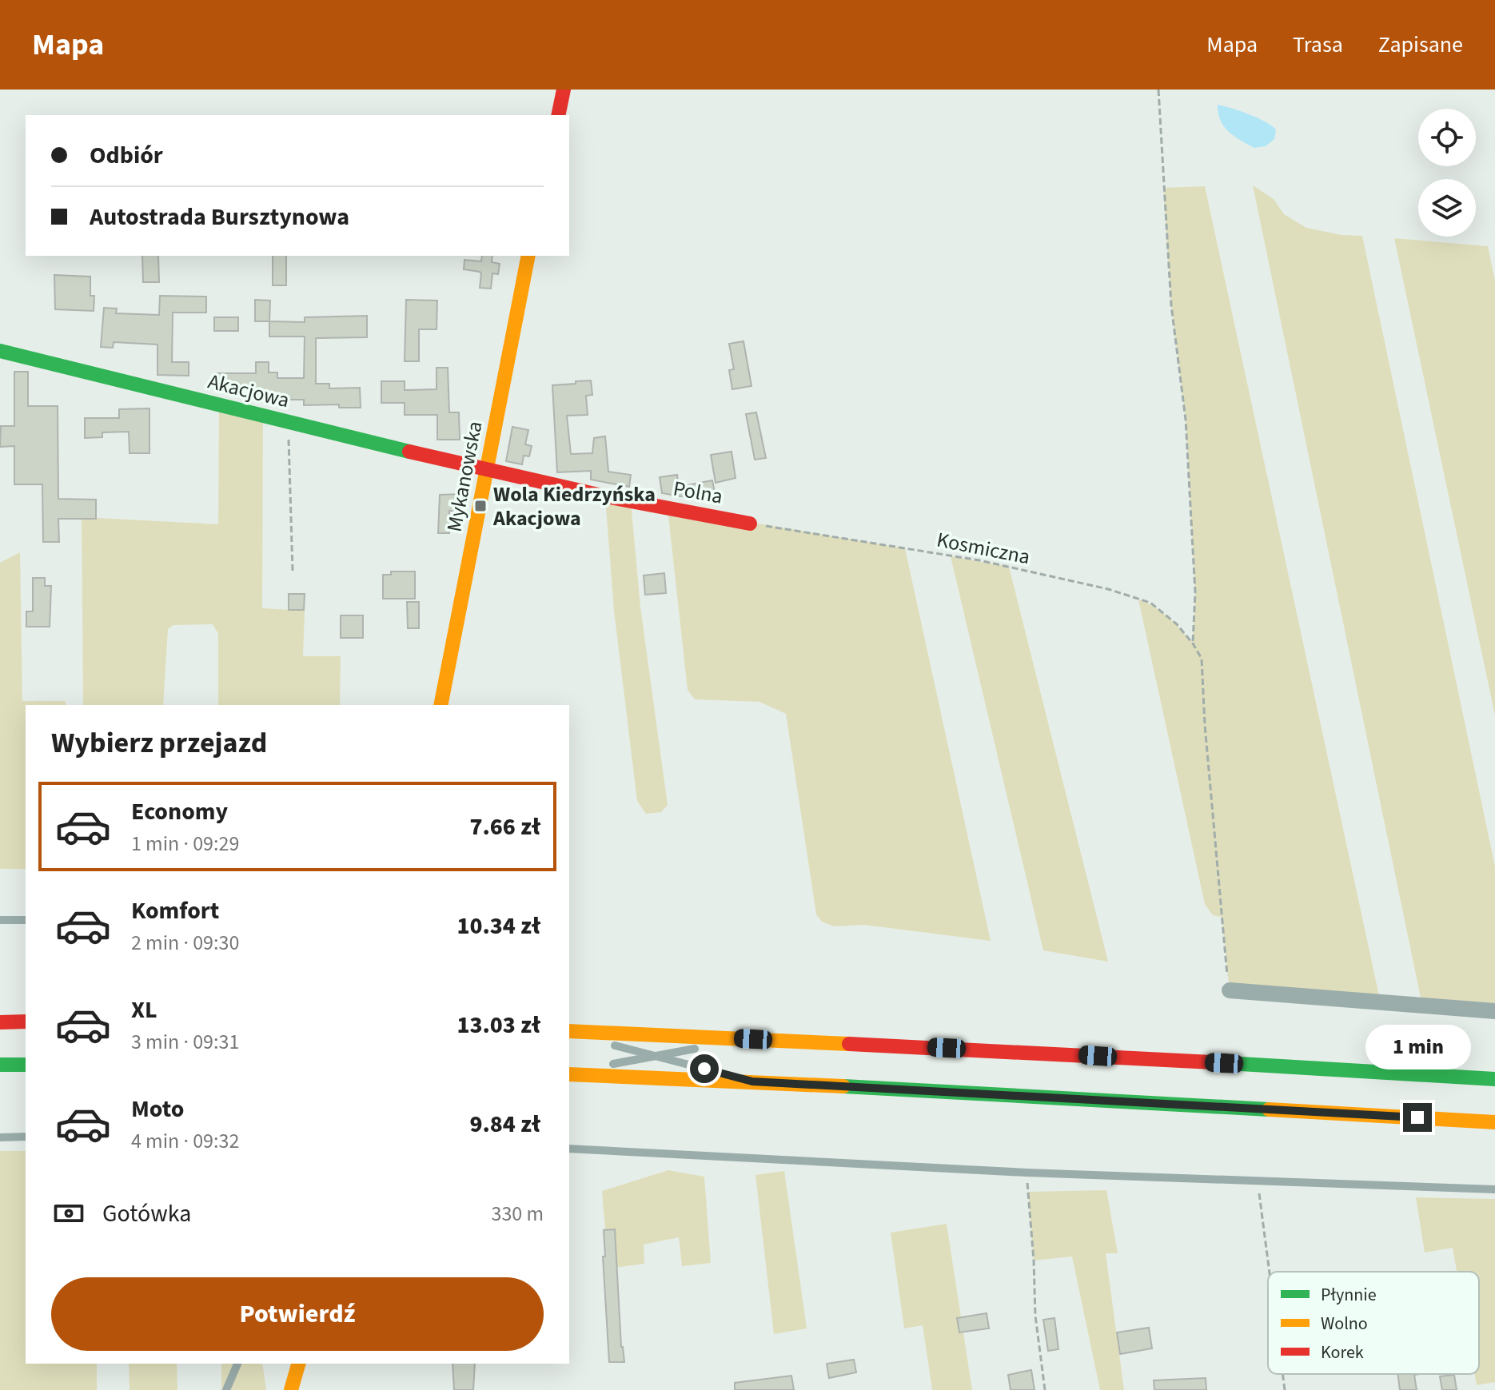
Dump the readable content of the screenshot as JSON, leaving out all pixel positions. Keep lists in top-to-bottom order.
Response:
{
  "streets": {
    "main road": ["Akacjowa", "Mykanowska", "Polna"],
    "path": ["Kosmiczna"]
  },
  "crossings": [
    ["Akacjowa", "Mykanowska"],
    ["Akacjowa", "Polna"],
    ["Mykanowska", "Polna"],
    ["Polna", "Kosmiczna"]
  ],
  "places": {
    "transit": ["Wola Kiedrzyńska Akacjowa"]
  },
  "legend": ["Płynnie", "Wolno", "Korek"],
  "page": {
    "header": "Mapa",
    "nav": ["Mapa", "Trasa", "Zapisane"],
    "banner": ["Odbiór", "Autostrada Bursztynowa"],
    "heading": "Wybierz przejazd",
    "list": [
      {
        "name": "Economy",
        "note": "1 min · 09:29",
        "value": "7.66 zł"
      },
      {
        "name": "Komfort",
        "note": "2 min · 09:30",
        "value": "10.34 zł"
      },
      {
        "name": "XL",
        "note": "3 min · 09:31",
        "value": "13.03 zł"
      },
      {
        "name": "Moto",
        "note": "4 min · 09:32",
        "value": "9.84 zł"
      }
    ],
    "bubble": "1 min",
    "pay": ["Gotówka", "330 m"],
    "buttons": "Potwierdź"
  }
}
